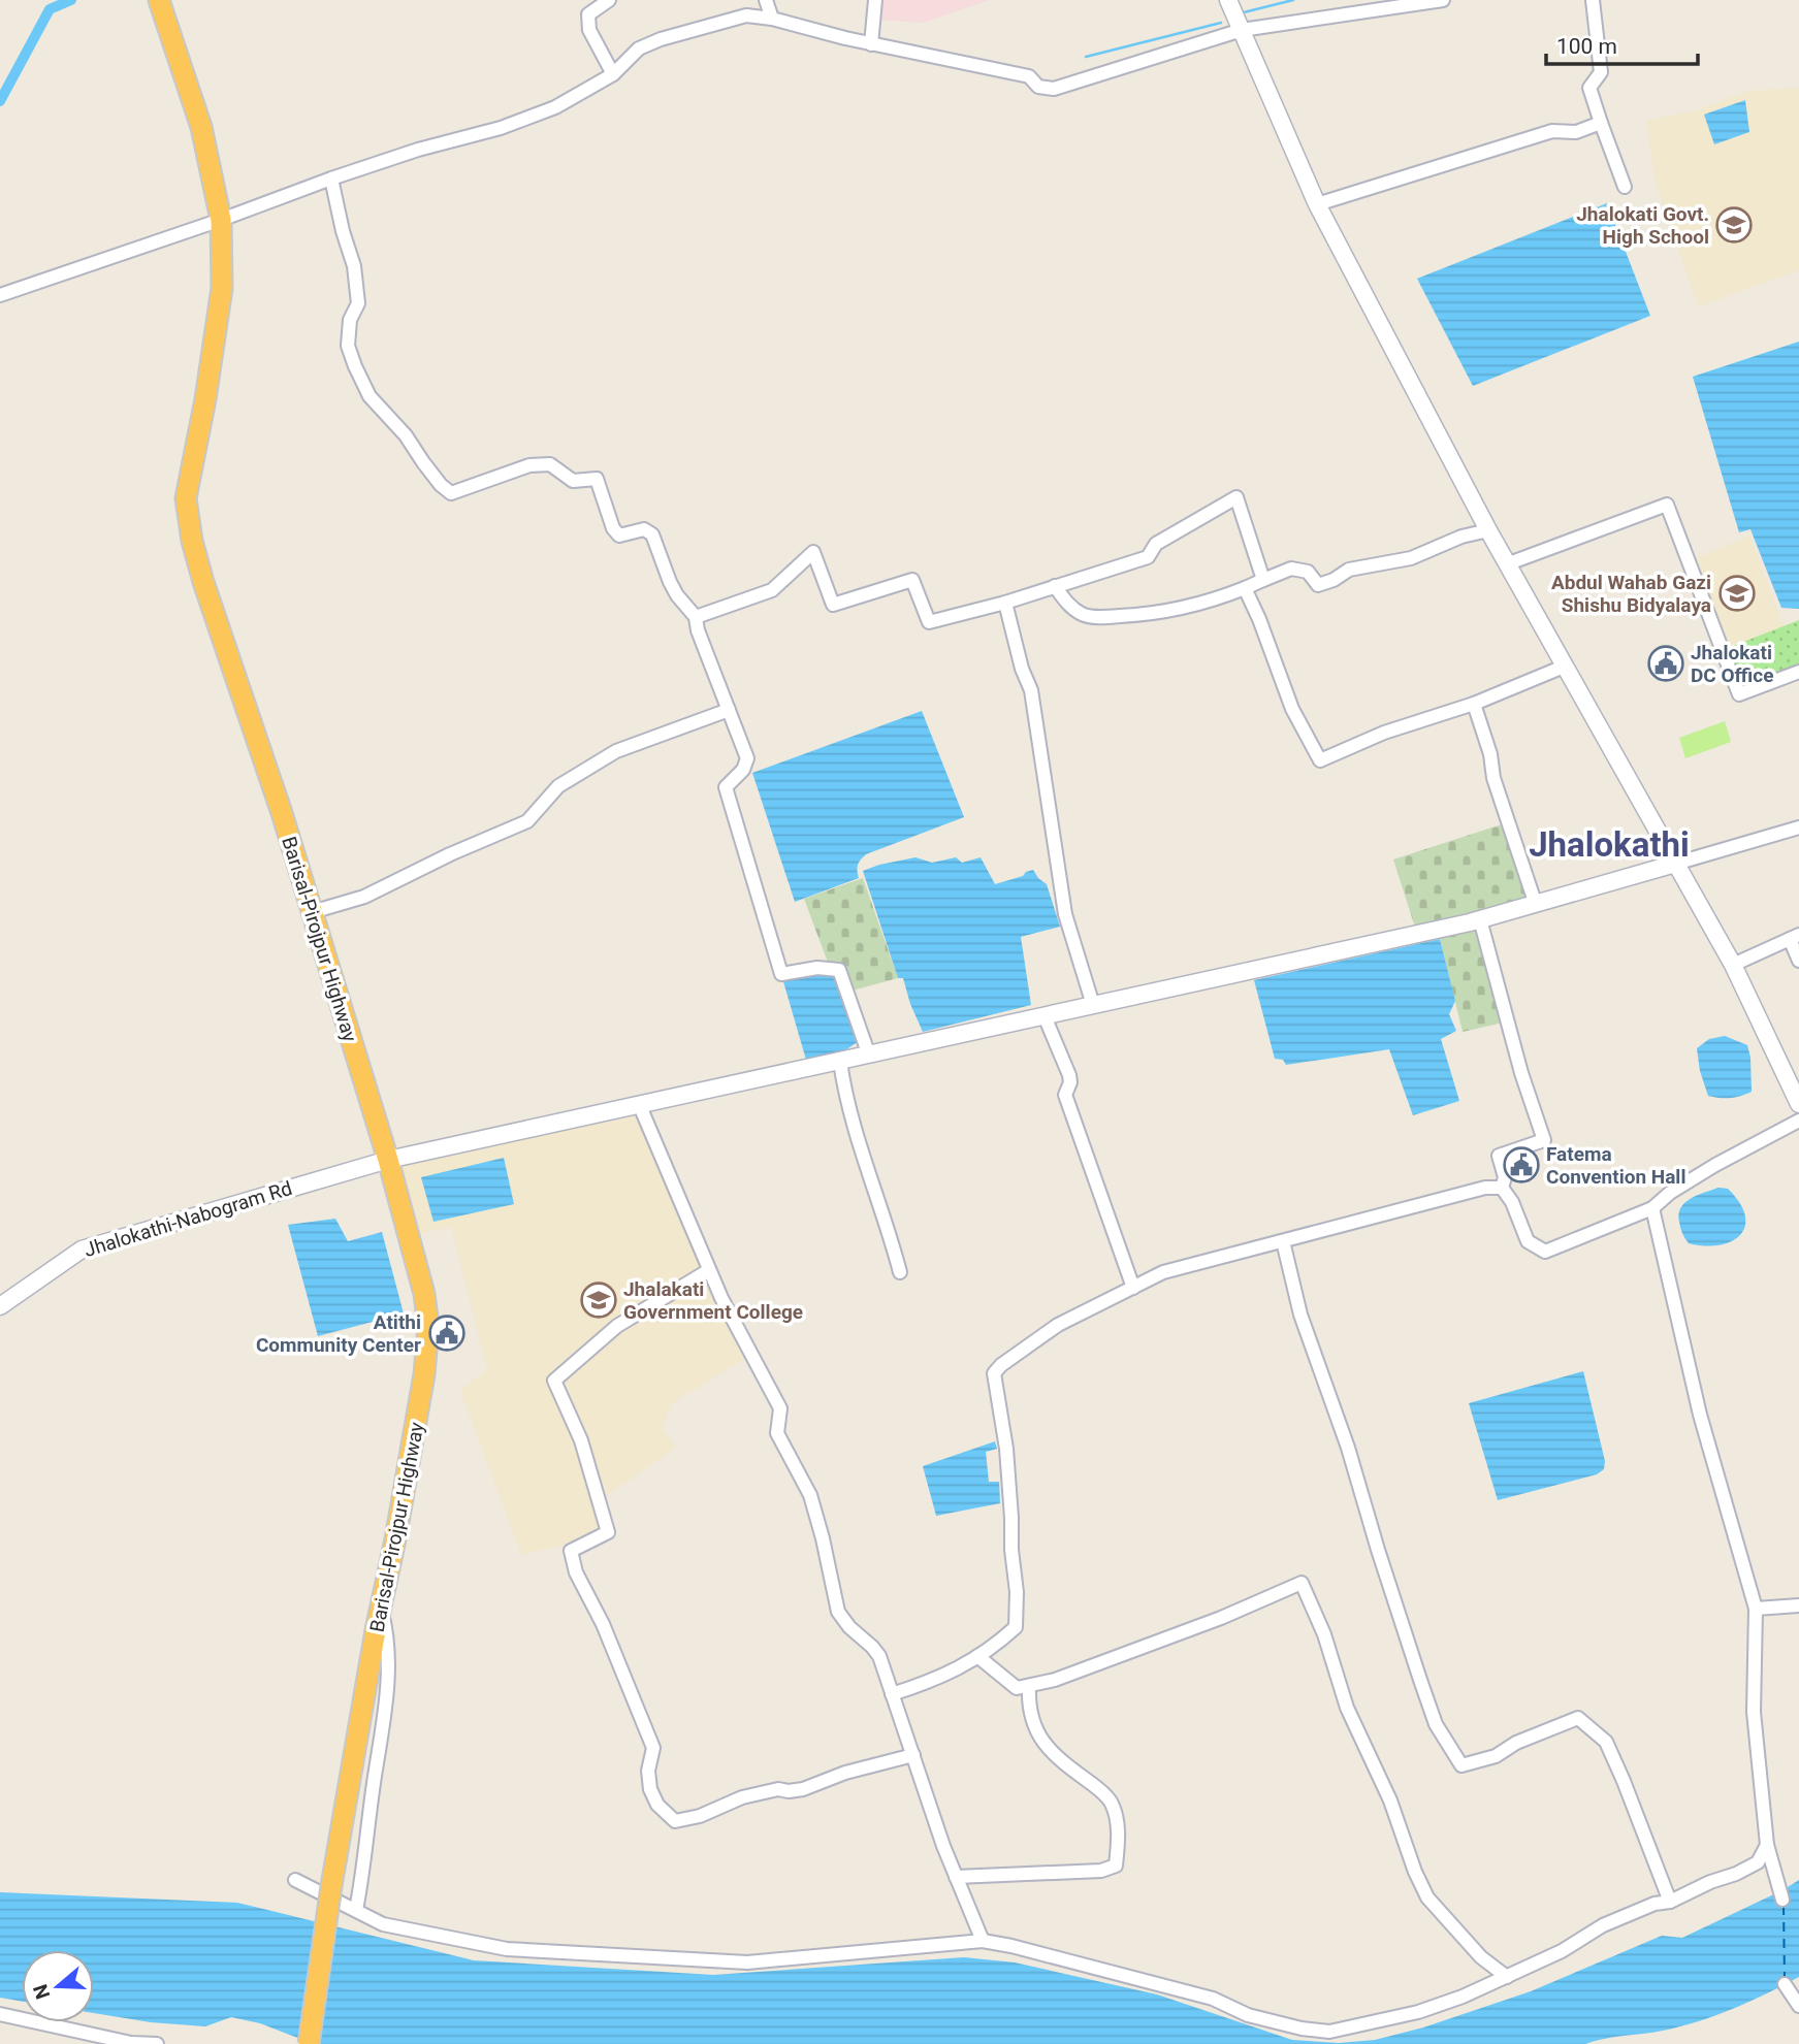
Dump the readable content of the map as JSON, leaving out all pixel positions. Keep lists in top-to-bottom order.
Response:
{
  "streets": {
    "highway": ["Barisal-Pirojpur Highway"],
    "main road": ["Jhalokathi-Nabogram Rd"]
  },
  "crossings": [
    ["Barisal-Pirojpur Highway", "Jhalokathi-Nabogram Rd"]
  ],
  "districts": ["Jhalokathi"],
  "places": {
    "school or university": ["Jhalokati Govt. High School", "Abdul Wahab Gazi Shishu Bidyalaya", "Jhalakati Government College"],
    "public building": ["Jhalokati DC Office", "Fatema Convention Hall", "Atithi Community Center"]
  },
  "scale_bar": "100 m",
  "north": "left"
}
